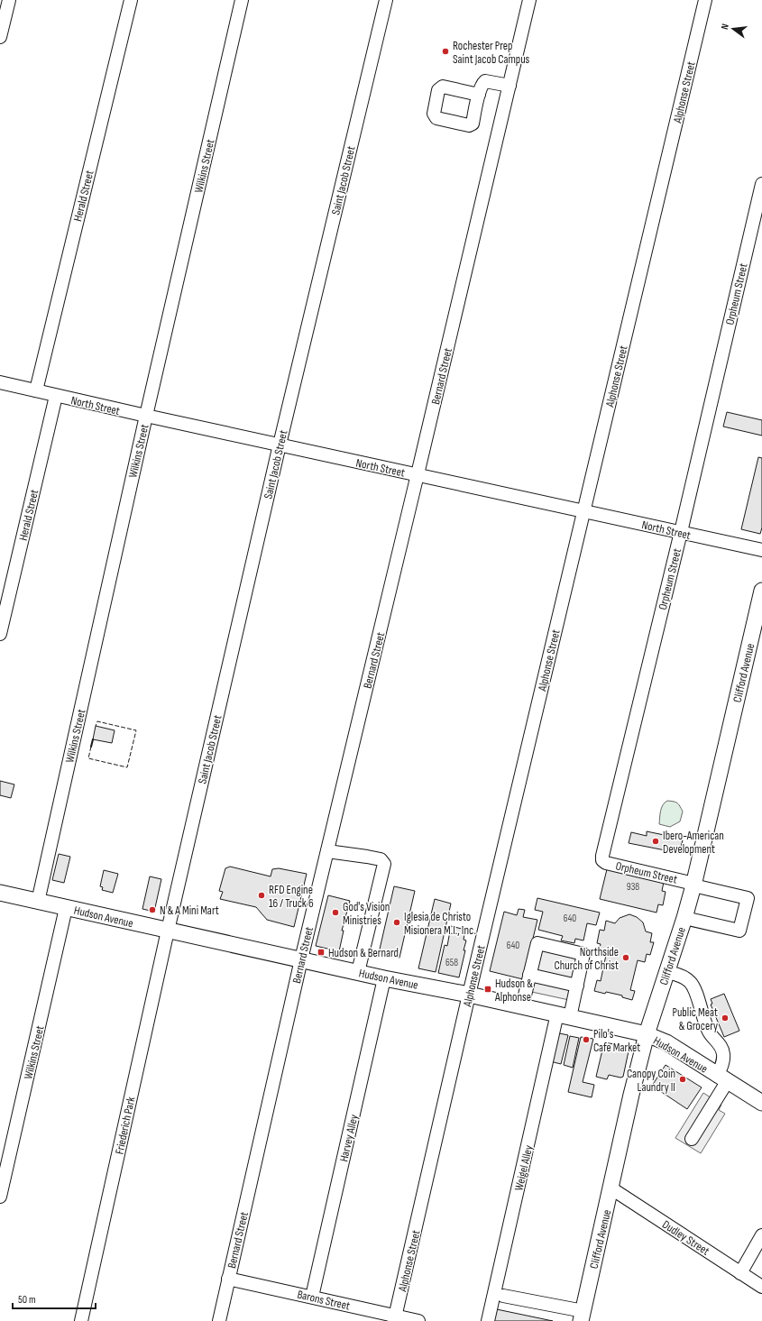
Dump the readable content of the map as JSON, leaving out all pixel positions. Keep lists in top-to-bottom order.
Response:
{
  "streets": {
    "main road": ["Clifford Avenue", "Hudson Avenue"],
    "street": [
      "Alphonse Street",
      "Wilkins Street",
      "Saint Jacob Street",
      "Herald Street",
      "Orpheum Street",
      "Bernard Street",
      "North Street",
      "Friederich Park",
      "Harvey Alley",
      "Weigel Alley",
      "Dudley Street",
      "Barons Street"
    ]
  },
  "crossings": [
    ["Alphonse Street", "North Street"],
    ["Alphonse Street", "Hudson Avenue"],
    ["Alphonse Street", "Barons Street"],
    ["Wilkins Street", "North Street"],
    ["Wilkins Street", "Hudson Avenue"],
    ["Saint Jacob Street", "North Street"],
    ["Saint Jacob Street", "Hudson Avenue"],
    ["Saint Jacob Street", "Friederich Park"],
    ["Herald Street", "North Street"],
    ["Orpheum Street", "North Street"],
    ["Orpheum Street", "Clifford Avenue"],
    ["Bernard Street", "North Street"],
    ["Bernard Street", "Hudson Avenue"],
    ["Bernard Street", "Barons Street"],
    ["Clifford Avenue", "Hudson Avenue"],
    ["Clifford Avenue", "Dudley Street"],
    ["Hudson Avenue", "Friederich Park"],
    ["Hudson Avenue", "Harvey Alley"],
    ["Hudson Avenue", "Weigel Alley"],
    ["Harvey Alley", "Barons Street"]
  ],
  "places": {
    "other": [
      "Rochester Prep Saint Jacob Campus",
      "Ibero-American Development",
      "RFD Engine 16 / Truck 6",
      "N & A Mini Mart",
      "God's Vision Ministries",
      "Iglesia de Christo Misionera M.I., Inc.",
      "Northside Church of Christ",
      "Public Meat & Grocery",
      "Pilo's Cafe Market",
      "Canopy Coin Laundry II"
    ],
    "transit": ["Hudson & Bernard", "Hudson & Alphonse"]
  },
  "house_numbers": [
    "938",
    "640",
    "640",
    "658"
  ],
  "scale_bar": "50 m",
  "north": "left"
}
